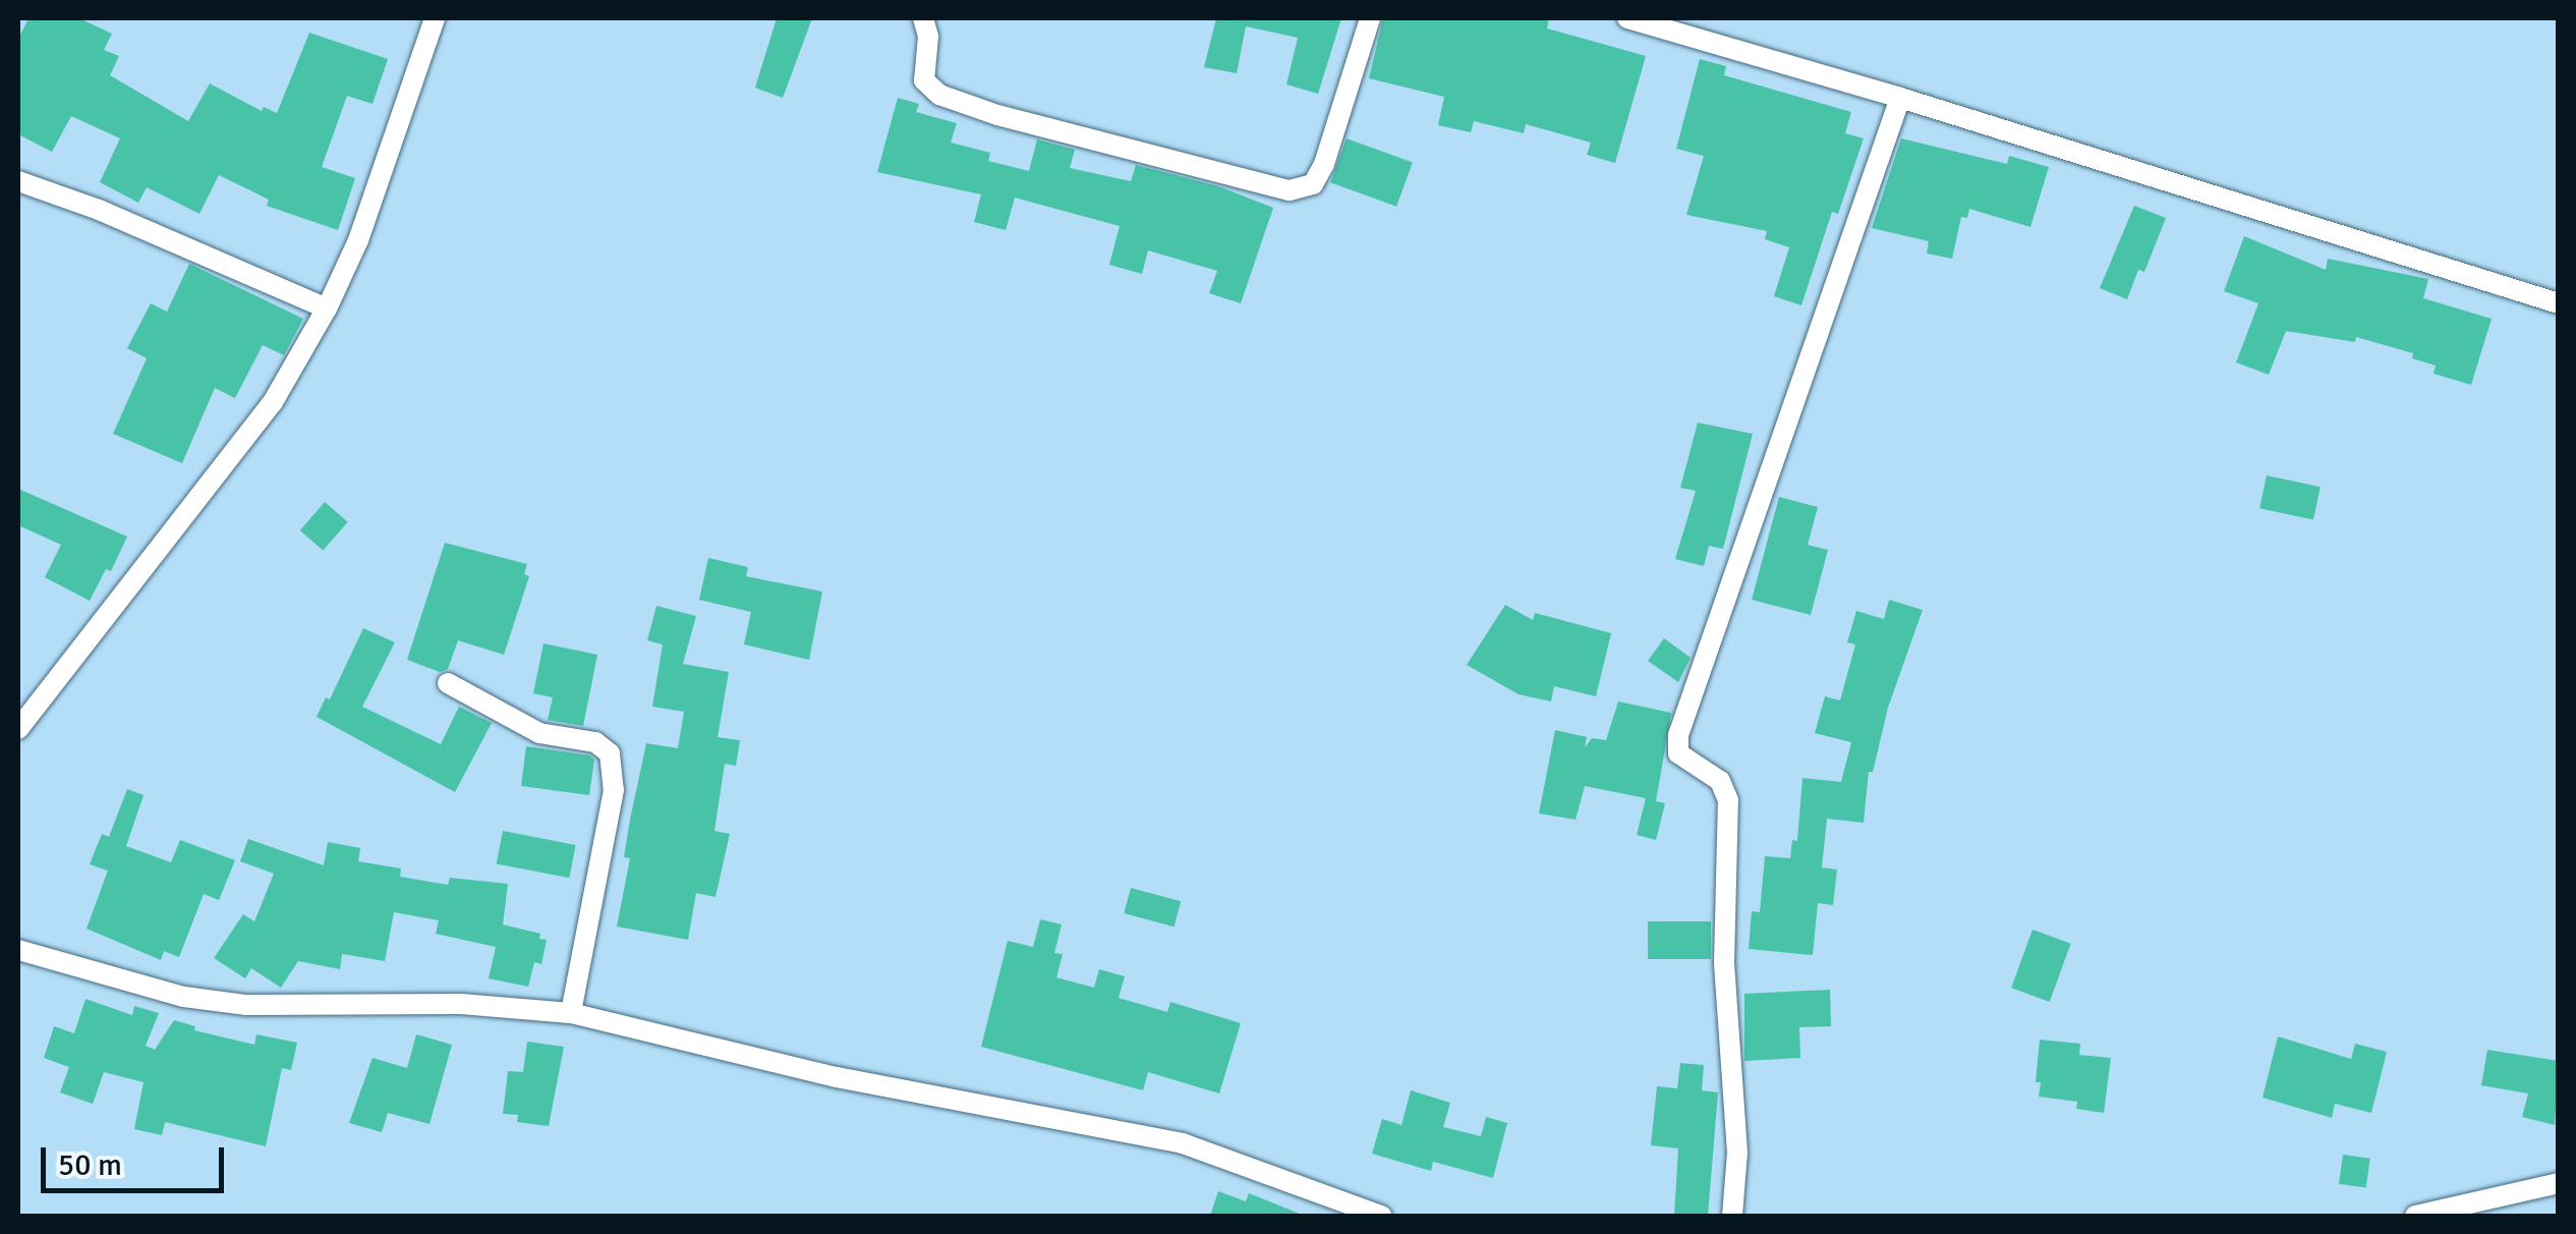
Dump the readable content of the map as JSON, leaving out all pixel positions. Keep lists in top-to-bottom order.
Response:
{
  "scale_bar": "50 m"
}
